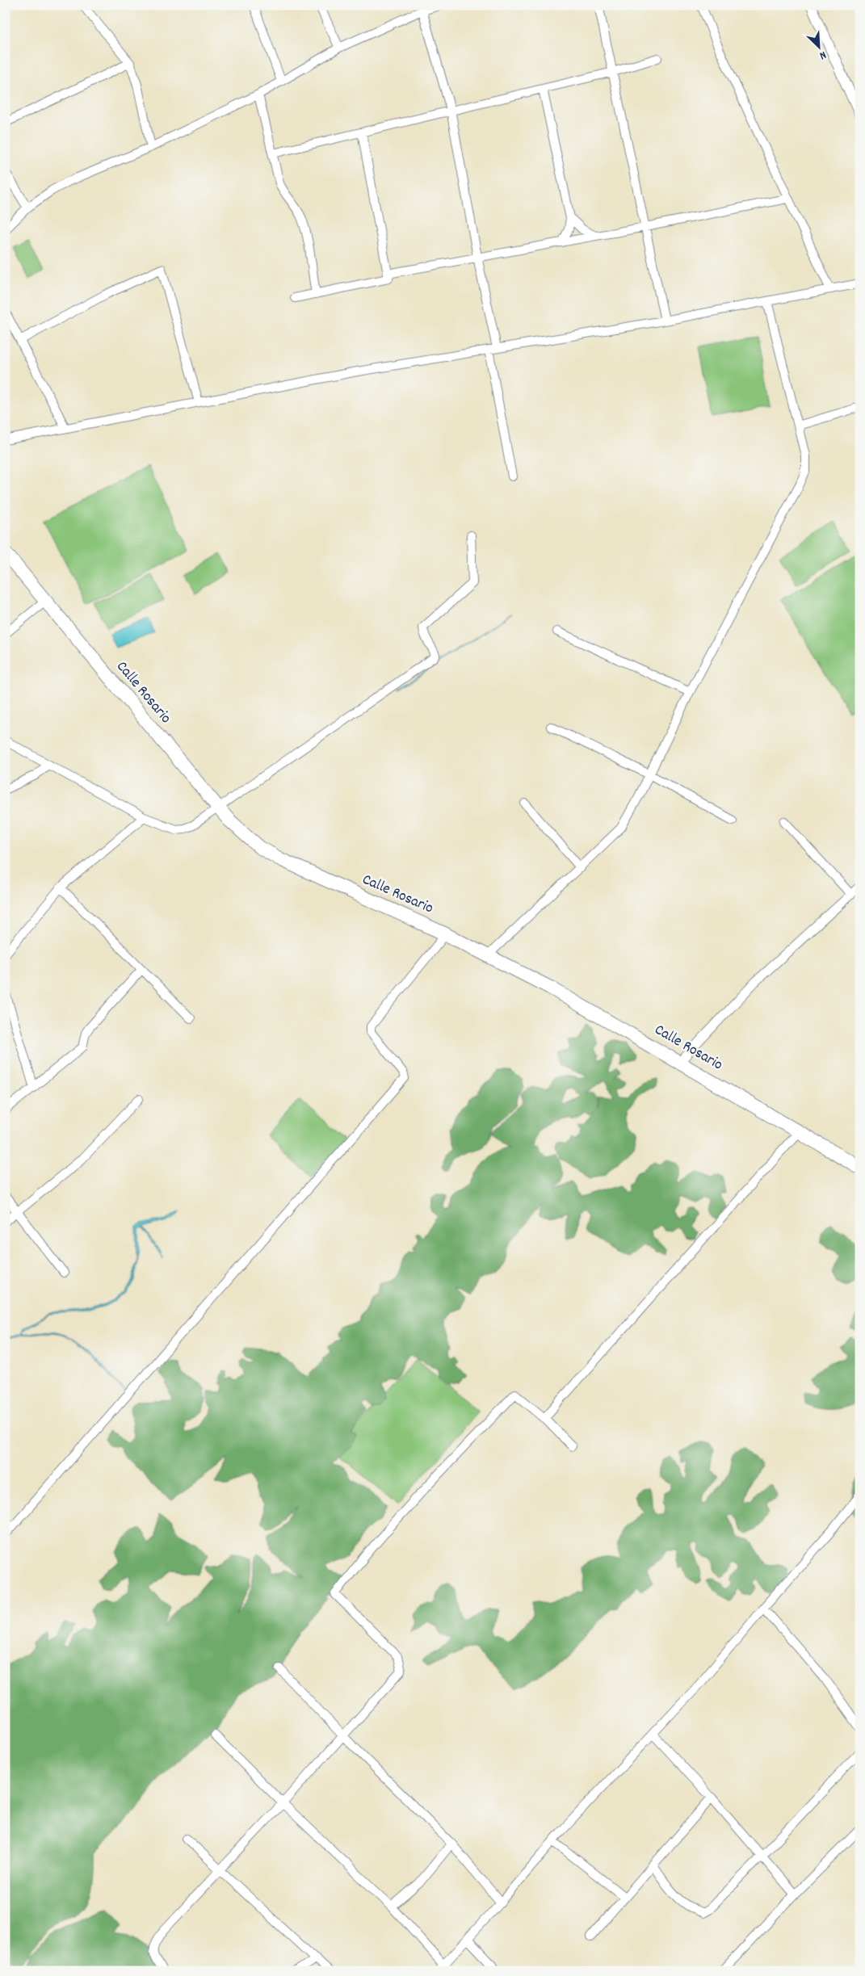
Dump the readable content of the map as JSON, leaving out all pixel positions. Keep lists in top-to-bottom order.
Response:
{
  "streets": {
    "main road": ["Calle Rosario"]
  },
  "north": "bottom right"
}
